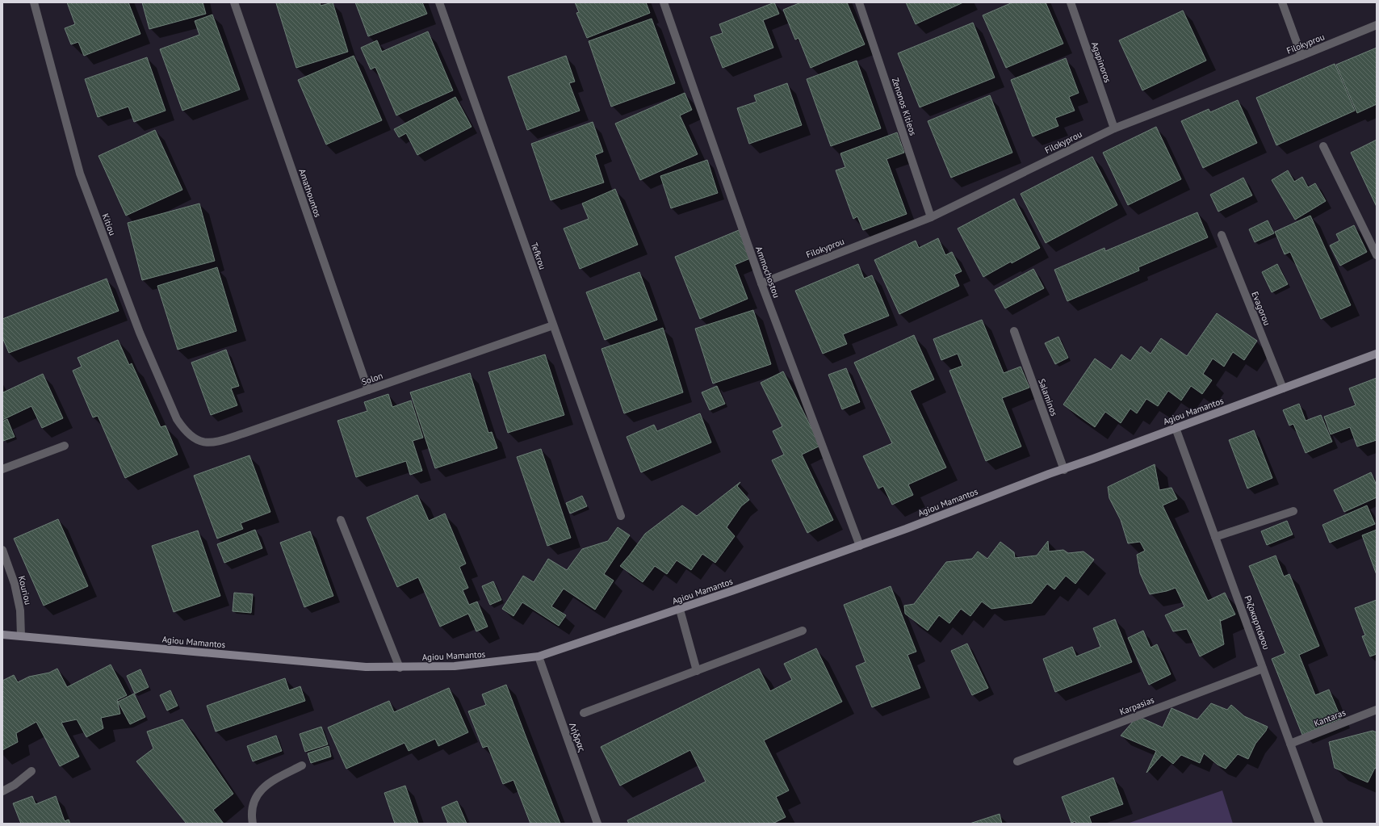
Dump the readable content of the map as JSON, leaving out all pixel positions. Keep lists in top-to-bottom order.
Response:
{
  "streets": {
    "street": [
      "Filokyprou",
      "Agapinoros",
      "Zenonos Kitieos",
      "Amathountos",
      "Kitiou",
      "Tefkrou",
      "Ammochostou",
      "Evagorou",
      "Solon",
      "Salaminos",
      "Agiou Mamantos",
      "Kouriou",
      "Ριζοκαρπάσου",
      "Karpasias",
      "Kantaras",
      "Λήδρας"
    ]
  },
  "crossings": [
    ["Filokyprou", "Agapinoros"],
    ["Filokyprou", "Zenonos Kitieos"],
    ["Filokyprou", "Ammochostou"],
    ["Amathountos", "Solon"],
    ["Kitiou", "Solon"],
    ["Tefkrou", "Solon"],
    ["Ammochostou", "Agiou Mamantos"],
    ["Evagorou", "Agiou Mamantos"],
    ["Salaminos", "Agiou Mamantos"],
    ["Agiou Mamantos", "Kouriou"],
    ["Agiou Mamantos", "Ριζοκαρπάσου"],
    ["Agiou Mamantos", "Λήδρας"],
    ["Ριζοκαρπάσου", "Karpasias"],
    ["Ριζοκαρπάσου", "Kantaras"]
  ]
}
